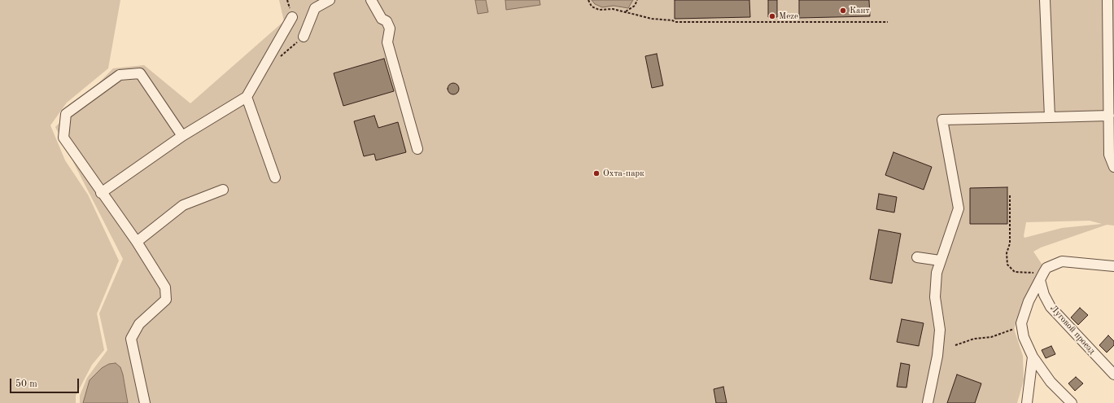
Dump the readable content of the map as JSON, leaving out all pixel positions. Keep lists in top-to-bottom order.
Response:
{
  "streets": {
    "street": ["Луговой проезд"]
  },
  "places": ["Кант", "Meze", "Охта-парк"],
  "scale_bar": "50 m"
}
